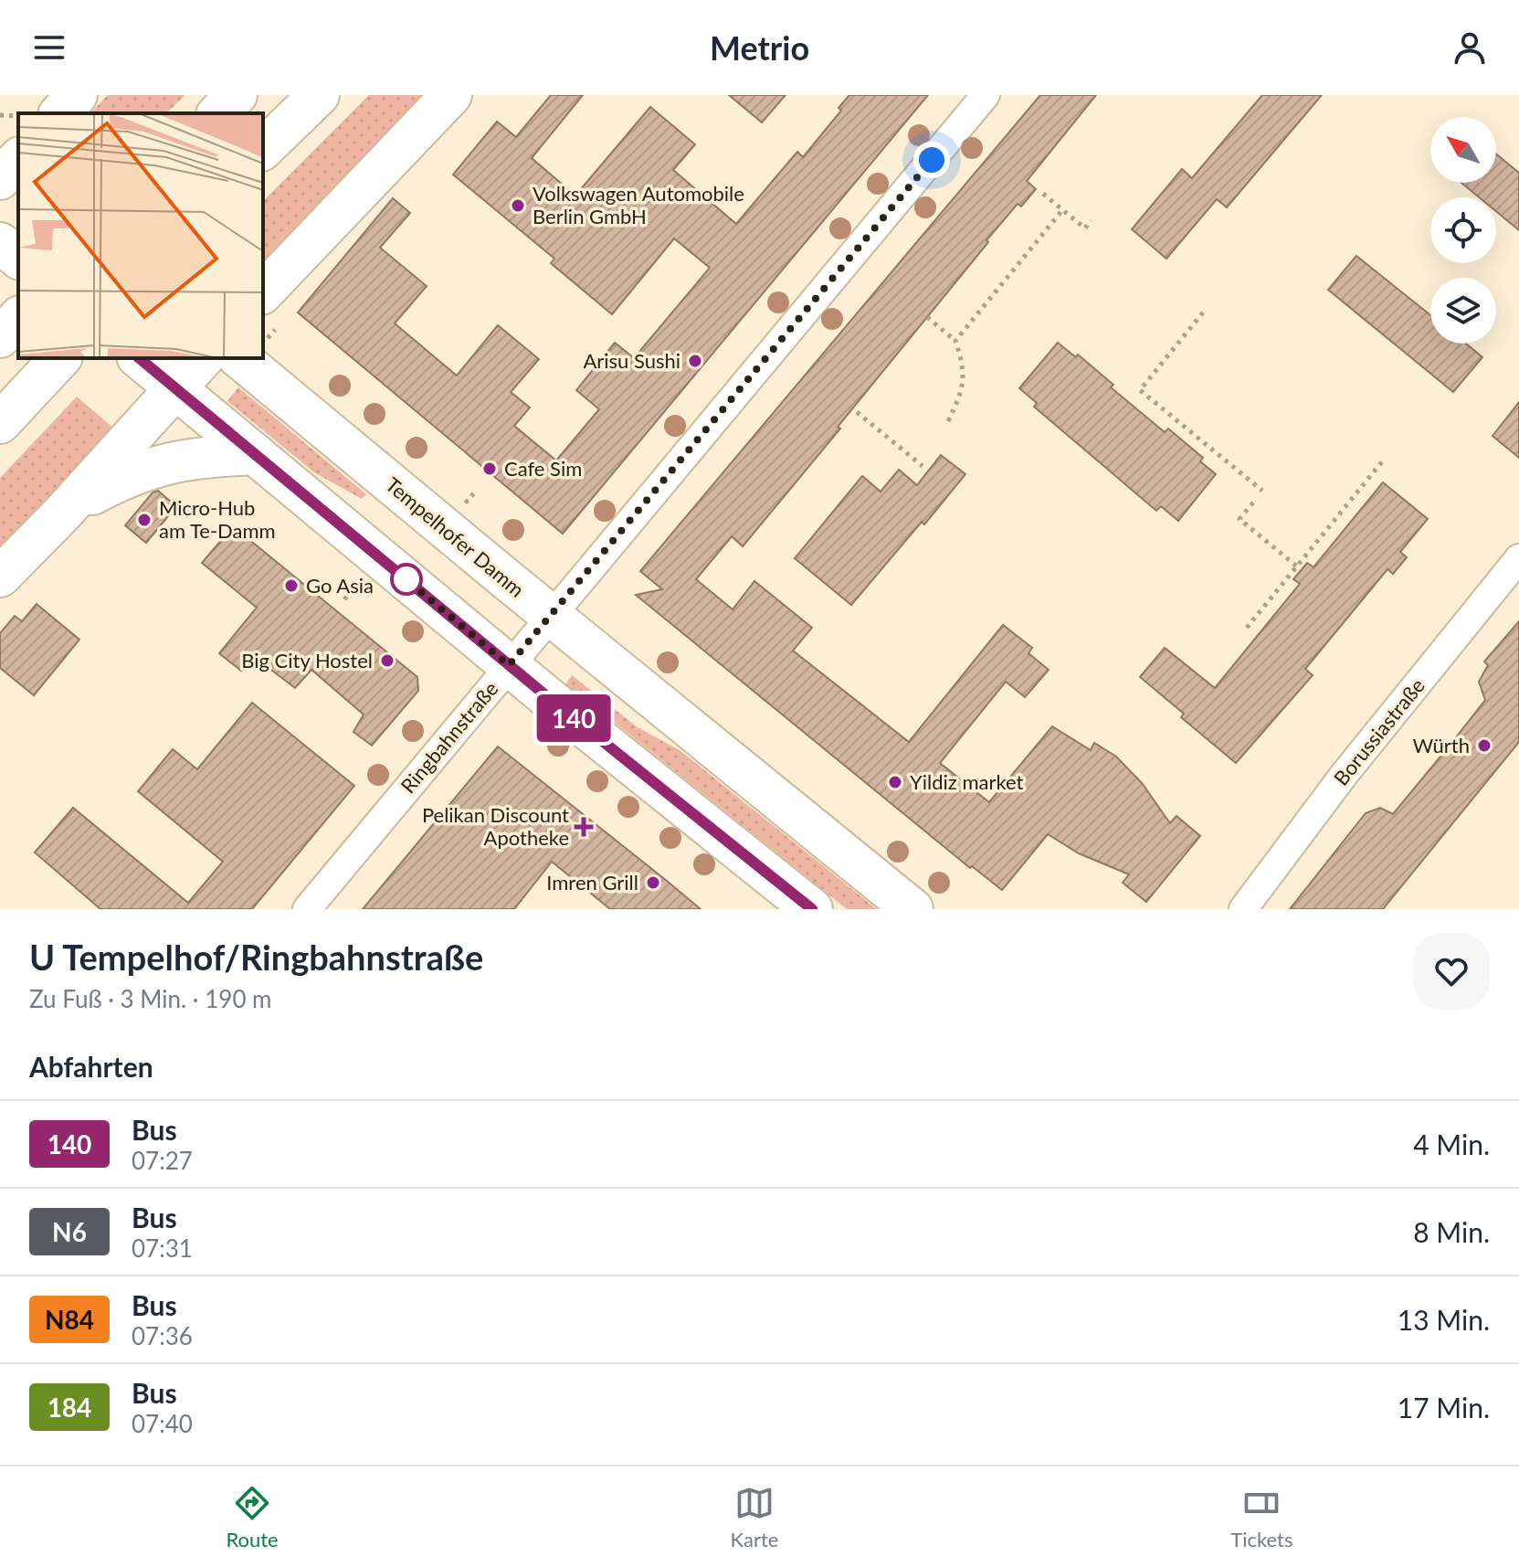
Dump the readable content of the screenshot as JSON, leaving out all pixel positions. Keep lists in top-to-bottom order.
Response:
{
  "streets": {
    "main road": ["Tempelhofer Damm"],
    "street": ["Borussiastraße", "Ringbahnstraße"]
  },
  "crossings": [
    ["Tempelhofer Damm", "Ringbahnstraße"]
  ],
  "places": {
    "other": [
      "Volkswagen Automobile Berlin GmbH",
      "Arisu Sushi",
      "Cafe Sim",
      "Micro-Hub am Te-Damm",
      "Go Asia",
      "Big City Hostel",
      "Würth",
      "Yildiz market",
      "Imren Grill"
    ],
    "health": ["Pelikan Discount Apotheke"]
  },
  "lines": ["bus line 140"],
  "north": "top left",
  "page": {
    "header": "Metrio",
    "on_map": "140",
    "heading": [
      ["U Tempelhof/Ringbahnstraße", "Zu Fuß · 3 Min. · 190 m"],
      "Abfahrten"
    ],
    "list": [
      {
        "mark": "140",
        "name": "Bus",
        "note": "07:27",
        "value": "4 Min."
      },
      {
        "mark": "N6",
        "name": "Bus",
        "note": "07:31",
        "value": "8 Min."
      },
      {
        "mark": "N84",
        "name": "Bus",
        "note": "07:36",
        "value": "13 Min."
      },
      {
        "mark": "184",
        "name": "Bus",
        "note": "07:40",
        "value": "17 Min."
      }
    ],
    "tabs": ["Route", "Karte", "Tickets"]
  }
}
